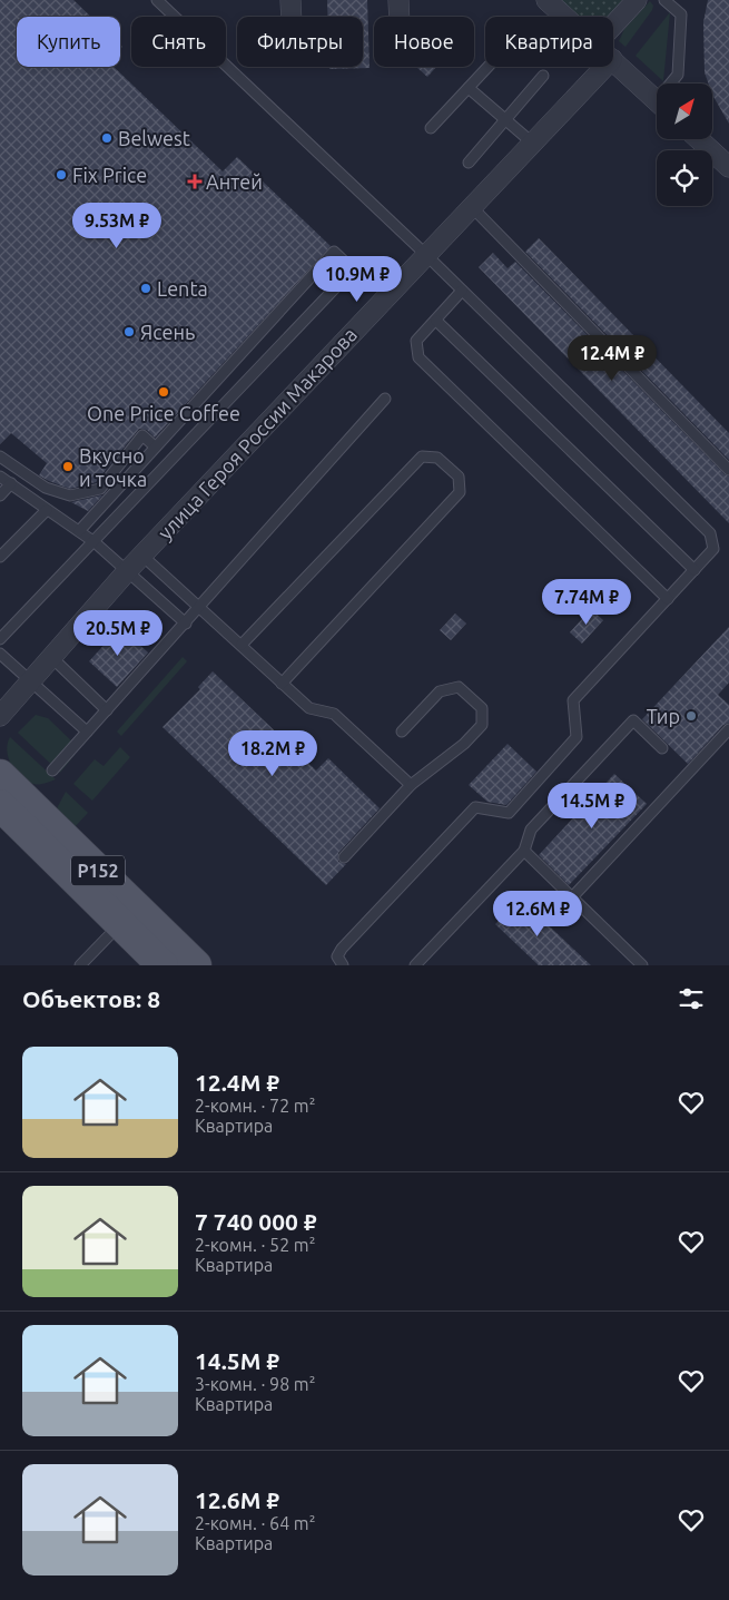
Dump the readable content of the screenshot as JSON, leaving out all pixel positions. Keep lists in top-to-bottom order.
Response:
{
  "streets": {
    "main road": ["Р152"],
    "street": ["улица Героя России Макарова"]
  },
  "places": {
    "other": [
      "Belwest",
      "Fix Price",
      "Lenta",
      "Ясень",
      "One Price Coffee",
      "Вкусно и точка",
      "Тир"
    ],
    "health": ["Антей"]
  },
  "north": "top right",
  "page": {
    "chip": [
      "Купить",
      "Снять",
      "Фильтры",
      "Новое",
      "Квартира"
    ],
    "price": [
      "9.53M ₽",
      "10.9M ₽",
      "12.4M ₽",
      "7.74M ₽",
      "20.5M ₽",
      "18.2M ₽",
      "14.5M ₽",
      "12.6M ₽"
    ],
    "heading": "Объектов: 8",
    "list": [
      {
        "name": "12.4M ₽",
        "note": "2-комн. · 72 m² · Квартира"
      },
      {
        "name": "7 740 000 ₽",
        "note": "2-комн. · 52 m² · Квартира"
      },
      {
        "name": "14.5M ₽",
        "note": "3-комн. · 98 m² · Квартира"
      },
      {
        "name": "12.6M ₽",
        "note": "2-комн. · 64 m² · Квартира"
      }
    ]
  }
}
